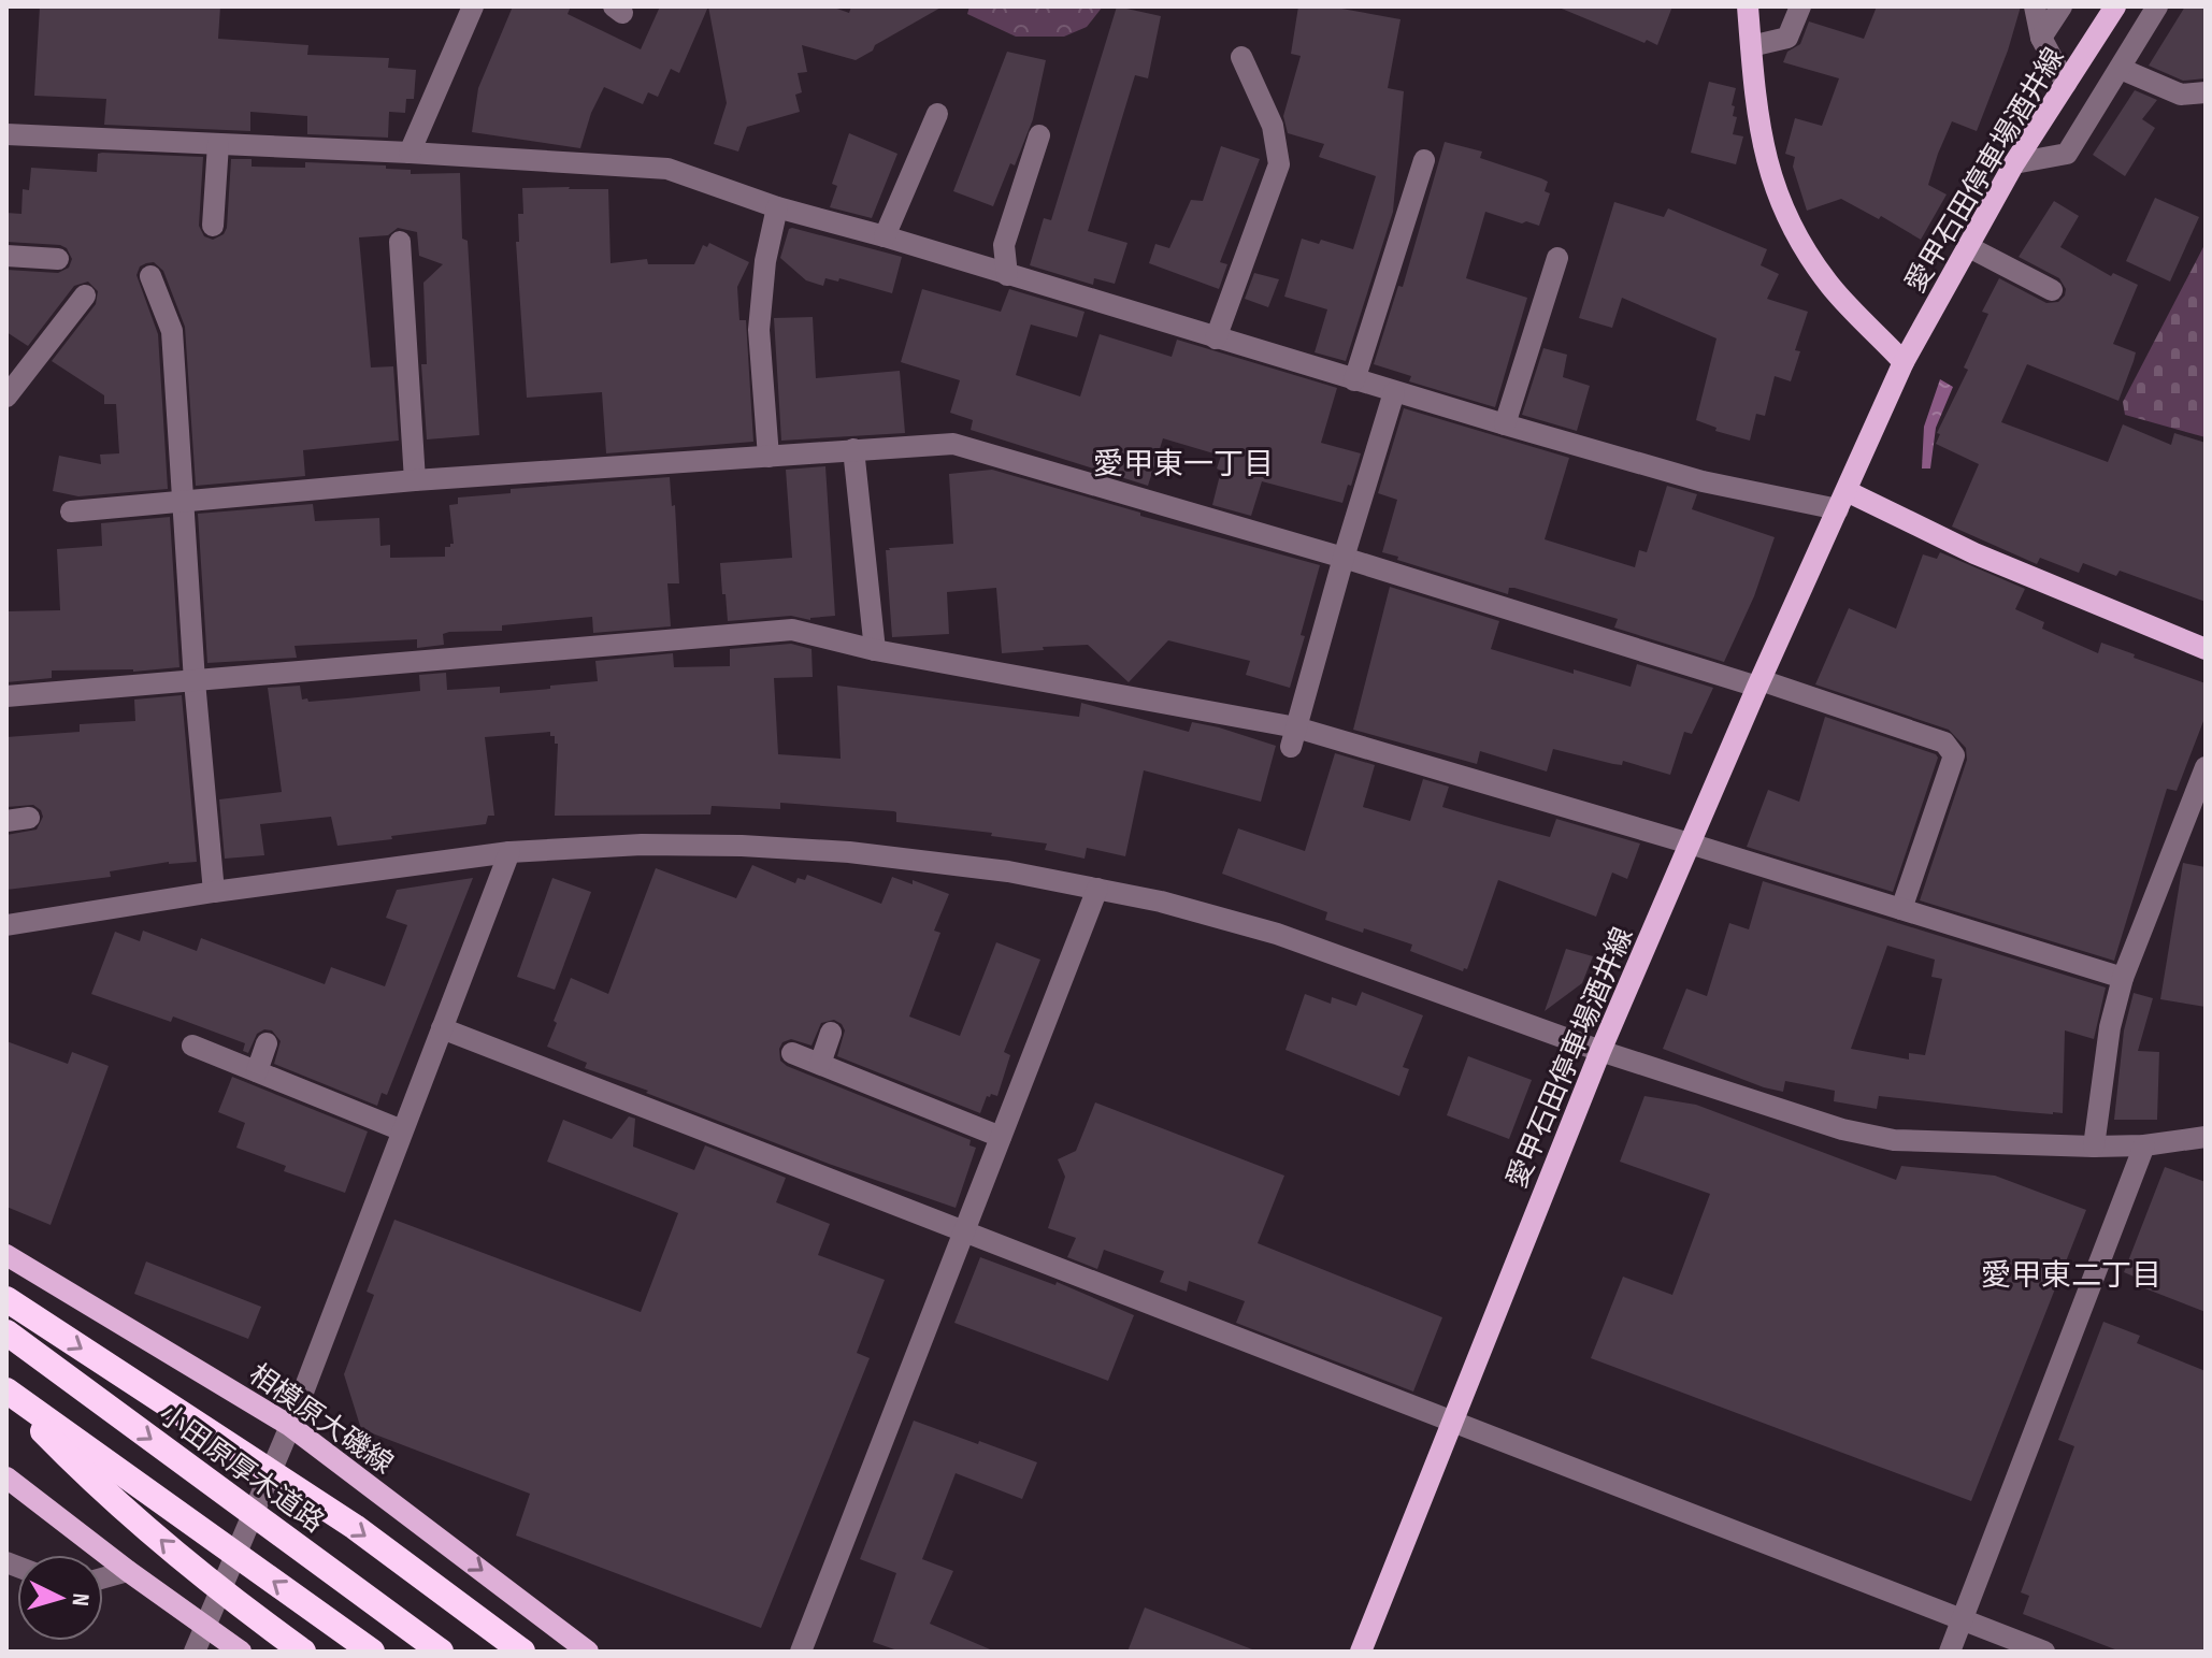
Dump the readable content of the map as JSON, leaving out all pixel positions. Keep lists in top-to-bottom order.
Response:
{
  "streets": {
    "highway": ["小田原厚木道路"],
    "main road": ["愛甲石田停車場酒井線", "相模原大磯線"]
  },
  "one_way": ["相模原大磯線"],
  "districts": ["愛甲東一丁目", "愛甲東二丁目"],
  "north": "right"
}
